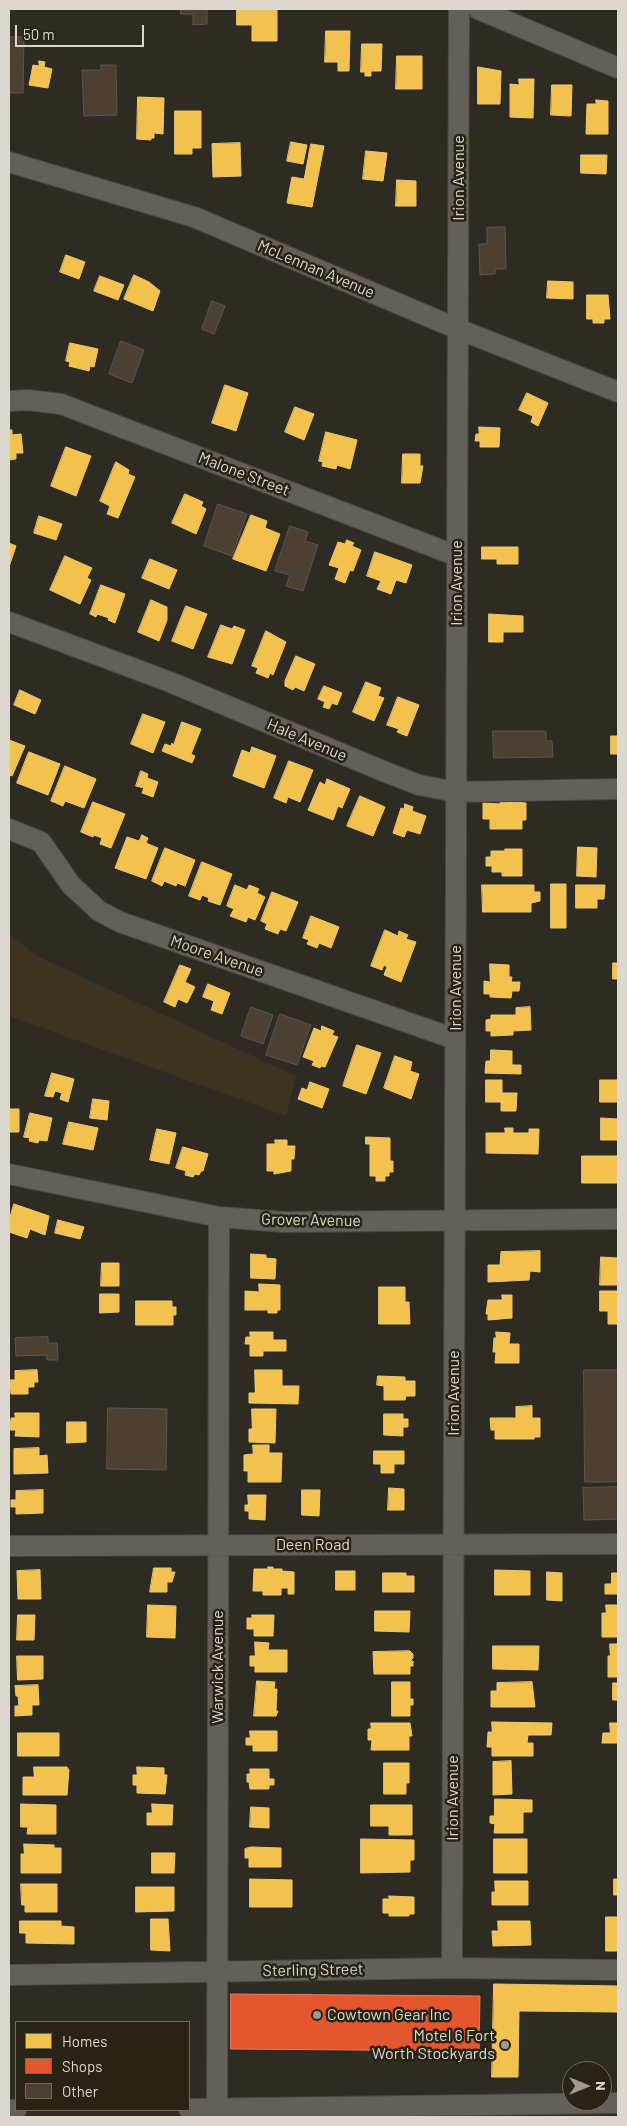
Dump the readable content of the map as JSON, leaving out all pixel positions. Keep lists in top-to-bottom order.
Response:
{
  "streets": {
    "street": [
      "Irion Avenue",
      "McLennan Avenue",
      "Malone Street",
      "Hale Avenue",
      "Moore Avenue",
      "Grover Avenue",
      "Deen Road",
      "Warwick Avenue",
      "Sterling Street"
    ]
  },
  "crossings": [
    ["Irion Avenue", "McLennan Avenue"],
    ["Irion Avenue", "Malone Street"],
    ["Irion Avenue", "Hale Avenue"],
    ["Irion Avenue", "Moore Avenue"],
    ["Irion Avenue", "Grover Avenue"],
    ["Irion Avenue", "Deen Road"],
    ["Irion Avenue", "Sterling Street"],
    ["Grover Avenue", "Warwick Avenue"],
    ["Deen Road", "Warwick Avenue"],
    ["Warwick Avenue", "Sterling Street"]
  ],
  "places": ["Cowtown Gear Inc", "Motel 6 Fort Worth Stockyards"],
  "legend": ["Homes", "Shops", "Other"],
  "scale_bar": "50 m",
  "north": "right"
}
